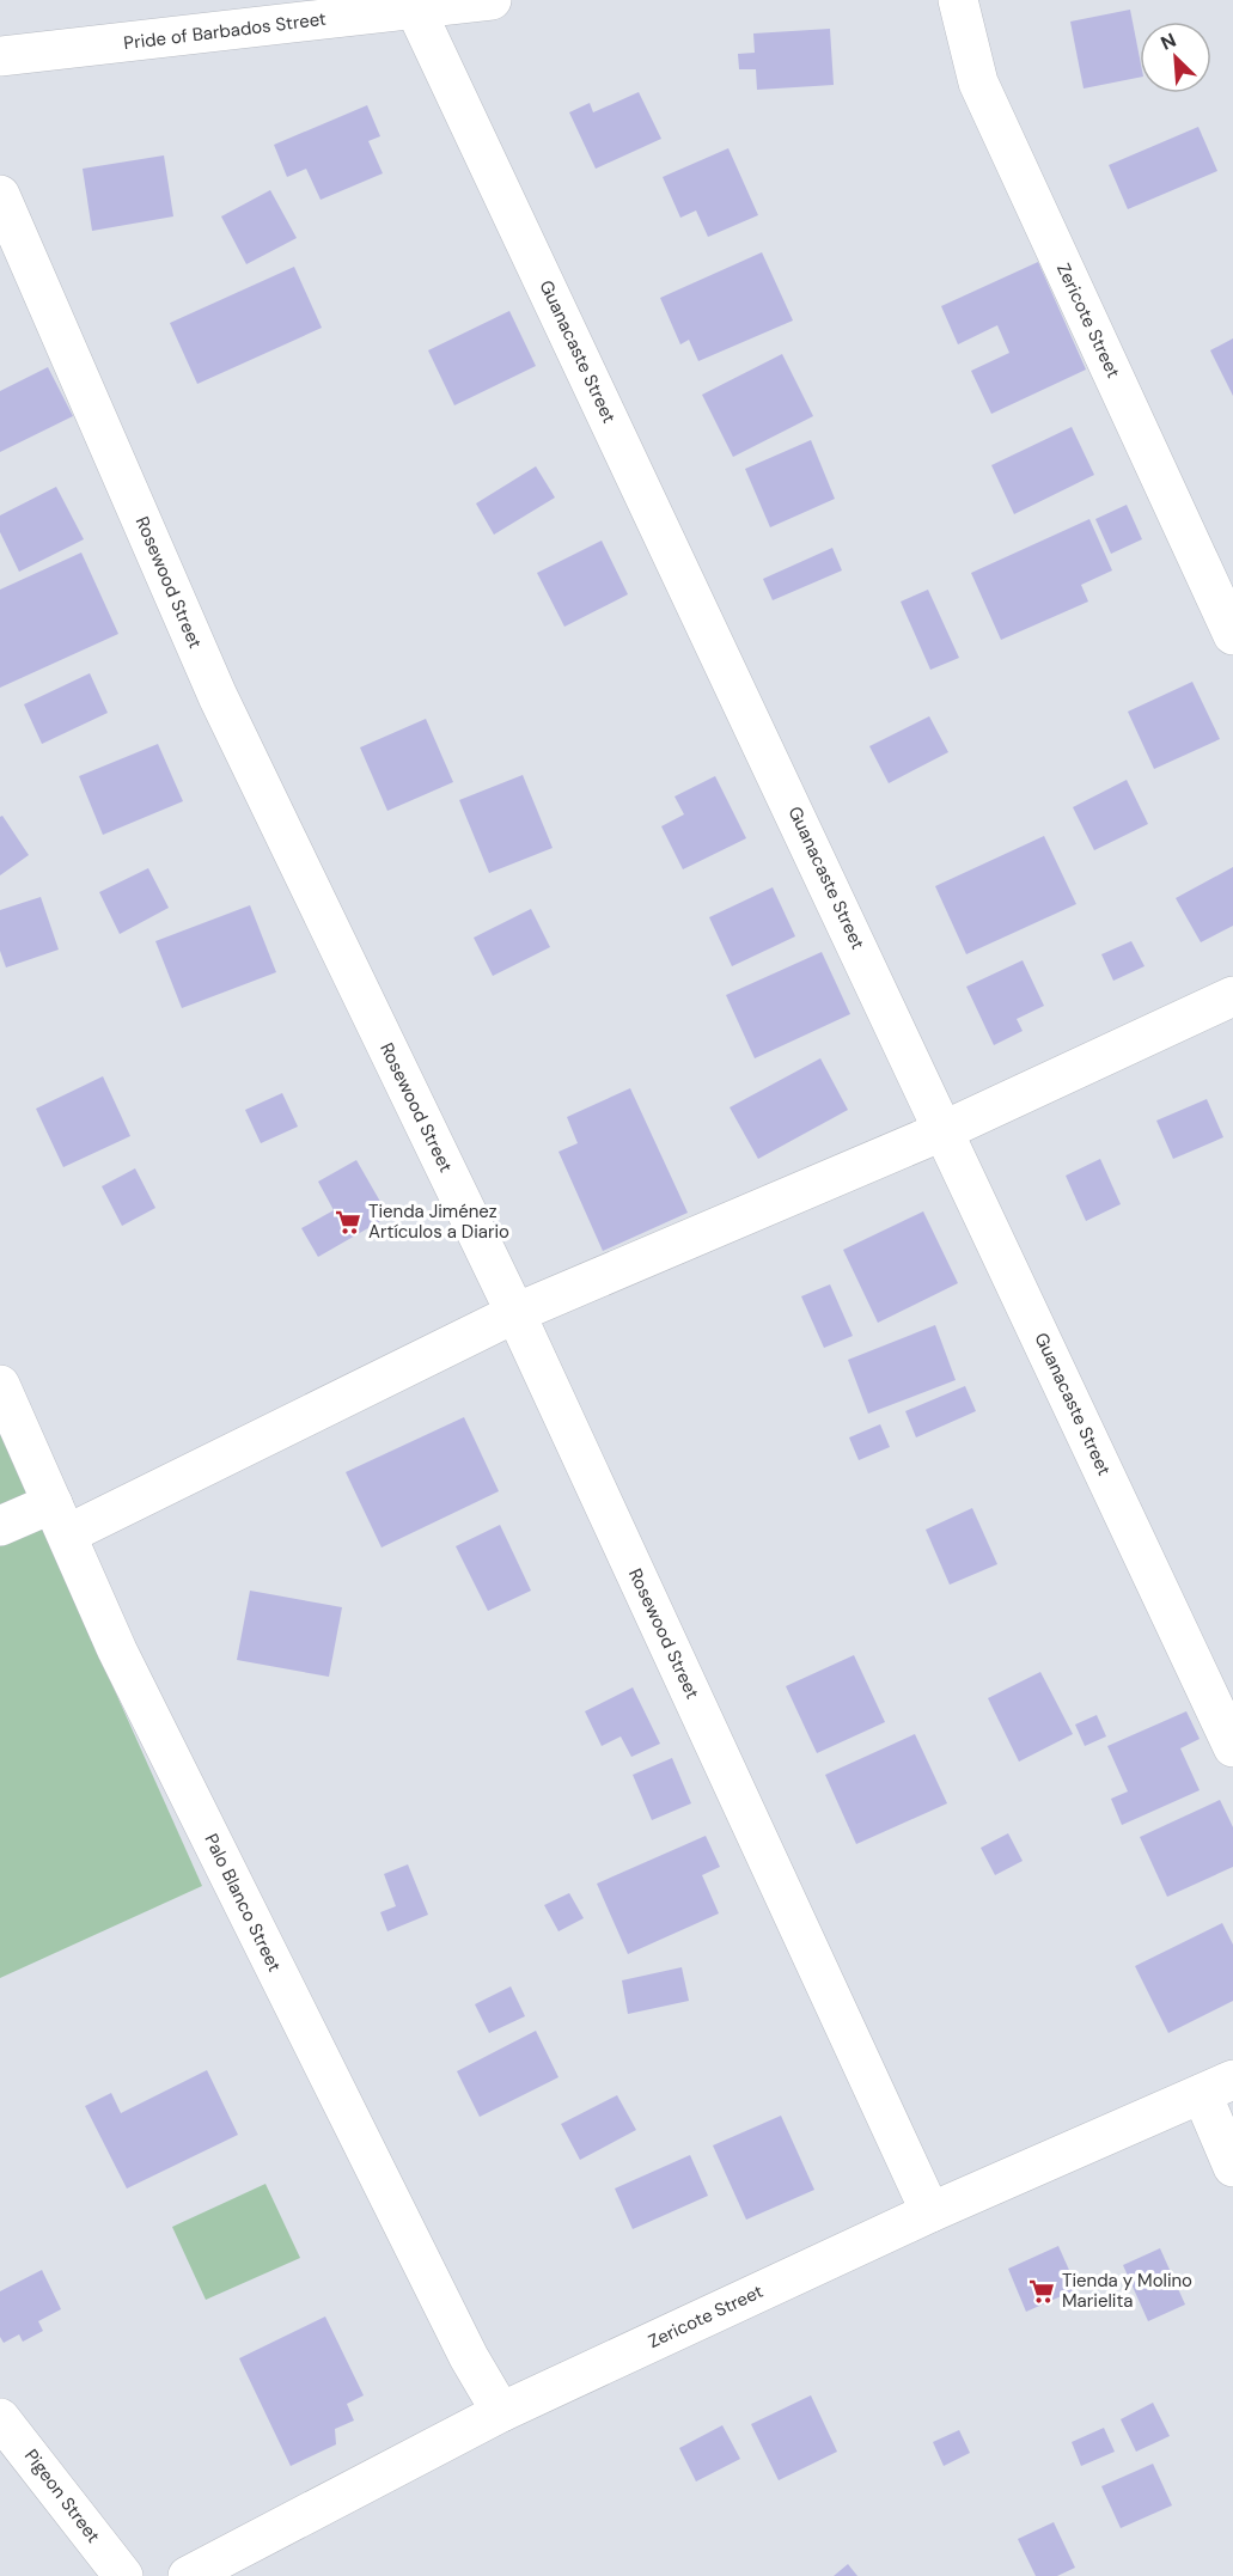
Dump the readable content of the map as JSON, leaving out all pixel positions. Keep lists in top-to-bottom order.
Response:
{
  "streets": {
    "street": [
      "Pride of Barbados Street",
      "Zericote Street",
      "Guanacaste Street",
      "Rosewood Street",
      "Palo Blanco Street",
      "Pigeon Street"
    ]
  },
  "crossings": [
    ["Pride of Barbados Street", "Guanacaste Street"],
    ["Zericote Street", "Rosewood Street"],
    ["Zericote Street", "Palo Blanco Street"]
  ],
  "places": {
    "supermarket": ["Tienda Jiménez Artículos a Diario", "Tienda y Molino Marielita"]
  },
  "north": "top left"
}
